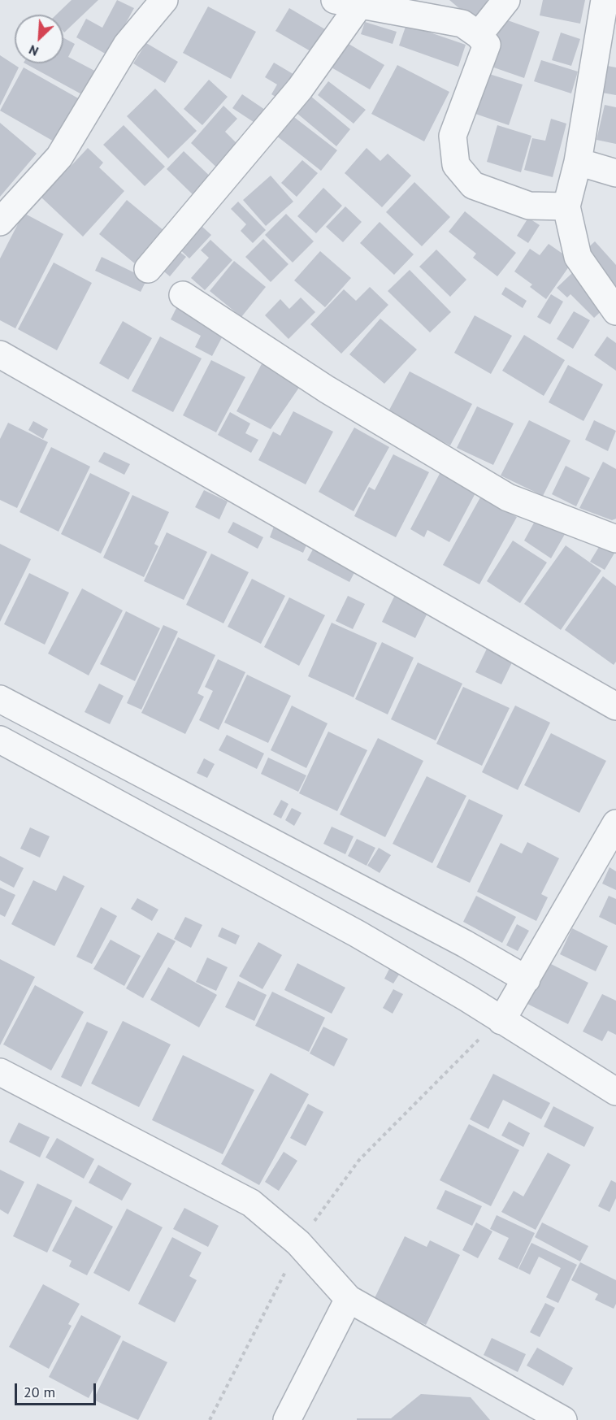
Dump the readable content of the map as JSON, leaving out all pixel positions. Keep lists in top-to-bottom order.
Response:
{
  "scale_bar": "20 m",
  "north": "bottom left"
}
